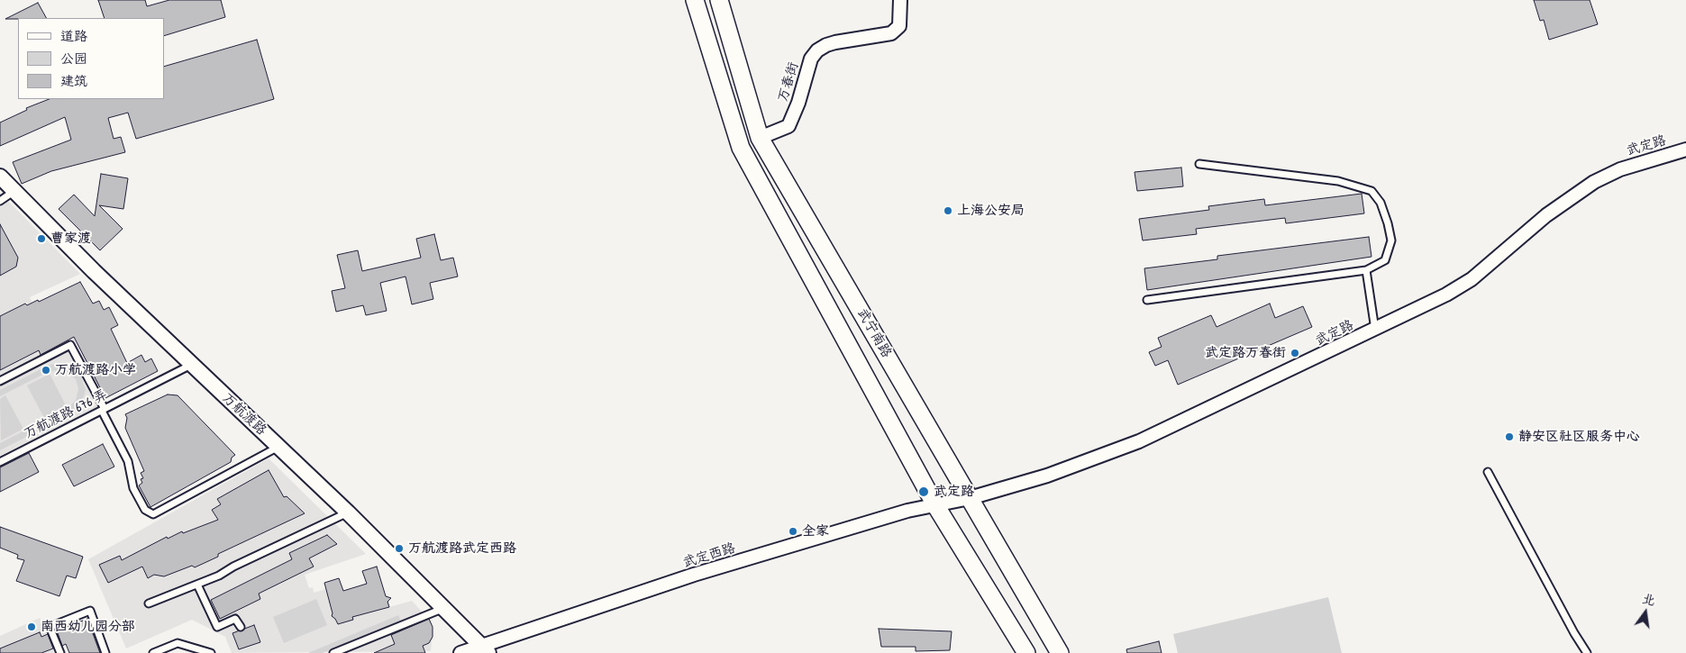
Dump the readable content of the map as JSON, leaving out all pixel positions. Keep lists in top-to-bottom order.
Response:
{
  "streets": {
    "main road": ["武宁南路"],
    "street": [
      "万春街",
      "武定路",
      "万航渡路",
      "武定西路"
    ],
    "lane": ["万航渡路 676 弄"]
  },
  "crossings": [
    ["万春街", "武宁南路"],
    ["武定路", "武宁南路"],
    ["武定路", "武定西路"],
    ["武宁南路", "武定西路"],
    ["万航渡路 676 弄", "万航渡路"],
    ["万航渡路", "武定西路"]
  ],
  "places": [
    "上海公安局",
    "曹家渡",
    "武定路万春街",
    "万航渡路小学",
    "静安区社区服务中心",
    "武定路",
    "全家",
    "万航渡路武定西路",
    "南西幼儿园分部"
  ],
  "legend": ["道路", "公园", "建筑"],
  "north": "top"
}
